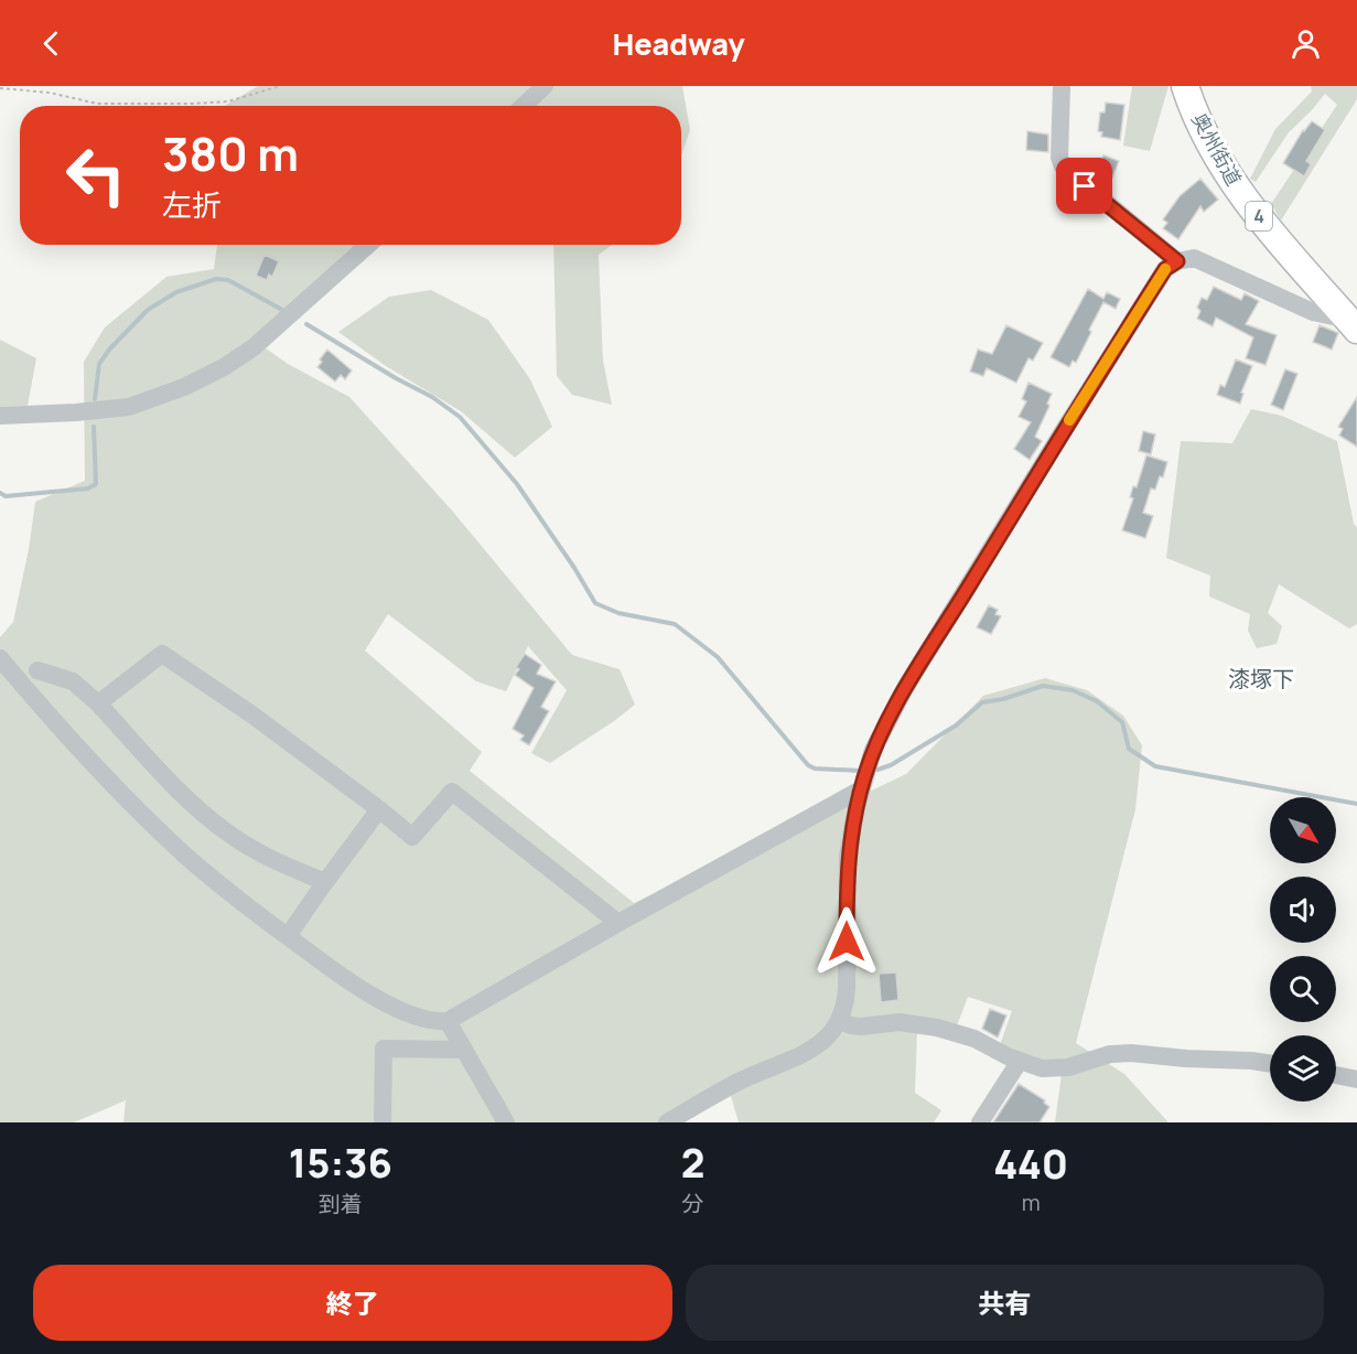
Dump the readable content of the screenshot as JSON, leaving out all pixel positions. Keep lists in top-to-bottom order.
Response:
{
  "streets": {
    "highway": ["奥州街道", "4"]
  },
  "districts": ["漆塚下"],
  "north": "bottom right",
  "page": {
    "header": "Headway",
    "turn": ["380 m", "左折"],
    "eta": [
      "15:36",
      "到着",
      "2",
      "分",
      "440",
      "m"
    ],
    "buttons": ["終了", "共有"]
  }
}
